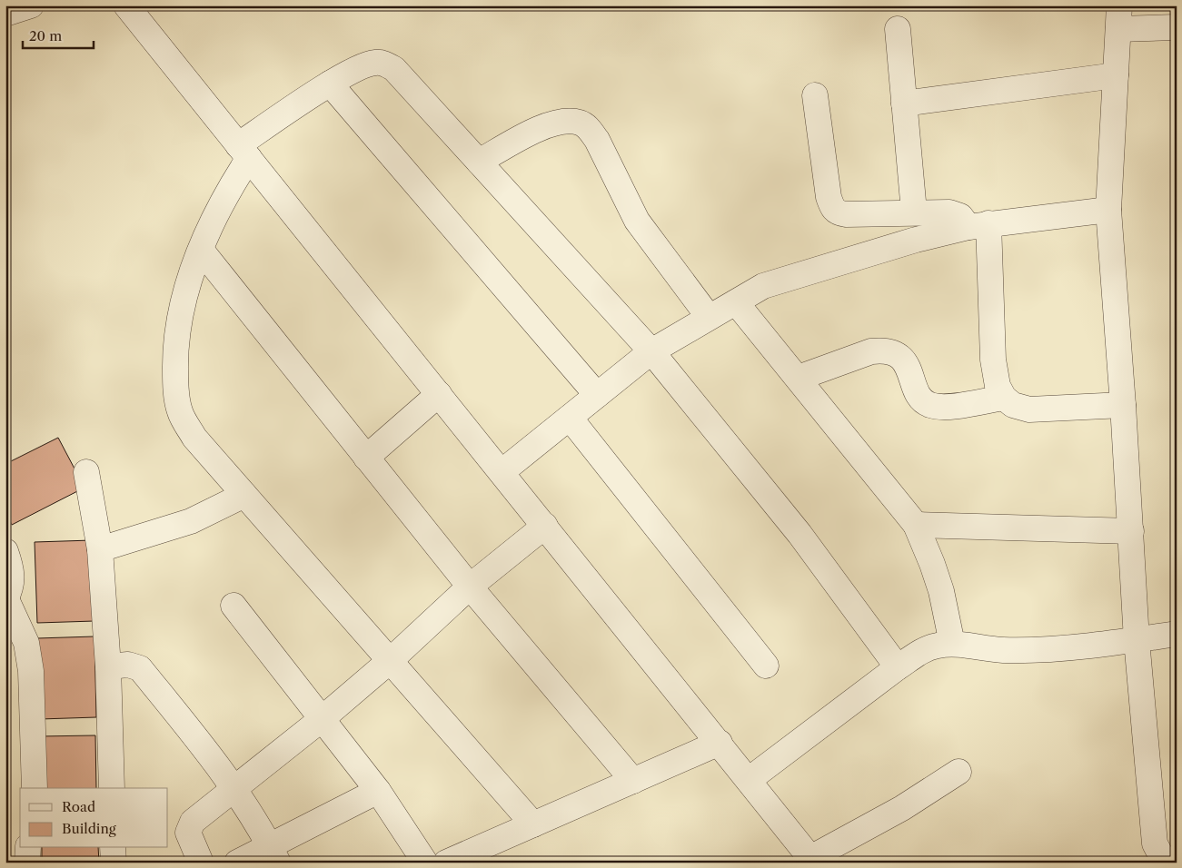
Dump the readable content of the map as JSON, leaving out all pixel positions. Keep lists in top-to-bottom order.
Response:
{
  "legend": ["Road", "Building"],
  "scale_bar": "20 m"
}
